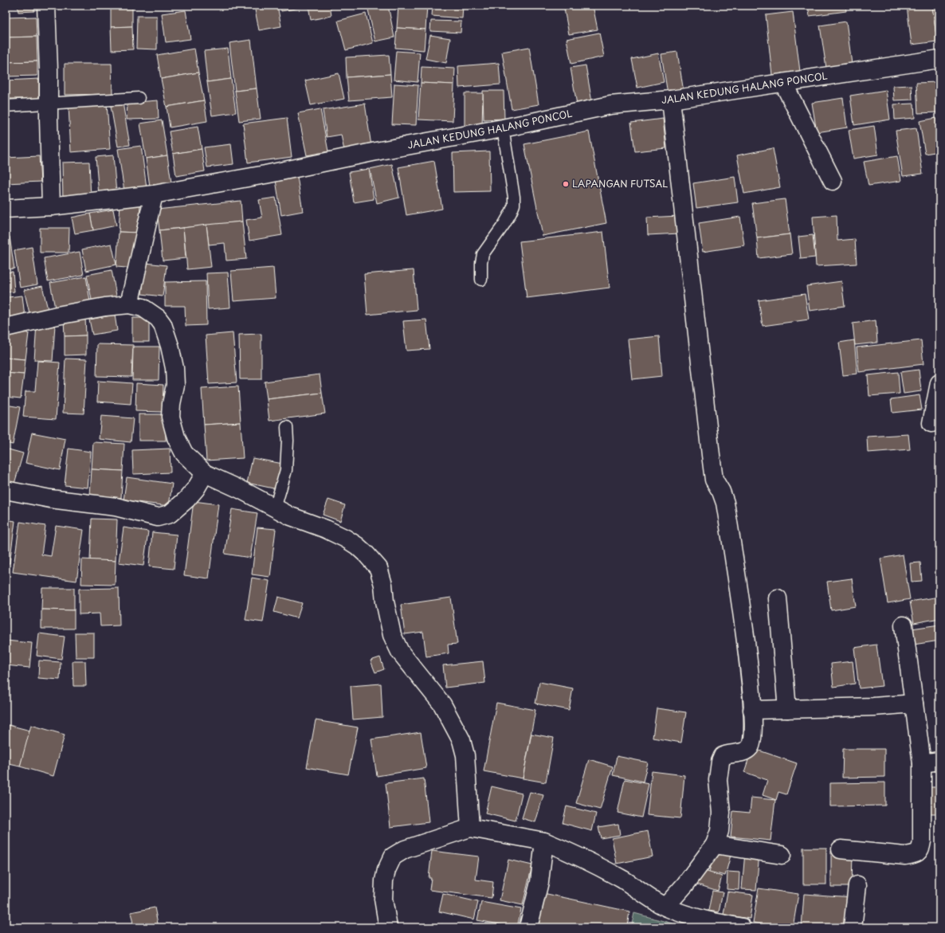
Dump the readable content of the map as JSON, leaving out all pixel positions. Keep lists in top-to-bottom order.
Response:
{
  "streets": {
    "street": ["JALAN KEDUNG HALANG PONCOL"]
  },
  "places": ["LAPANGAN FUTSAL"]
}
